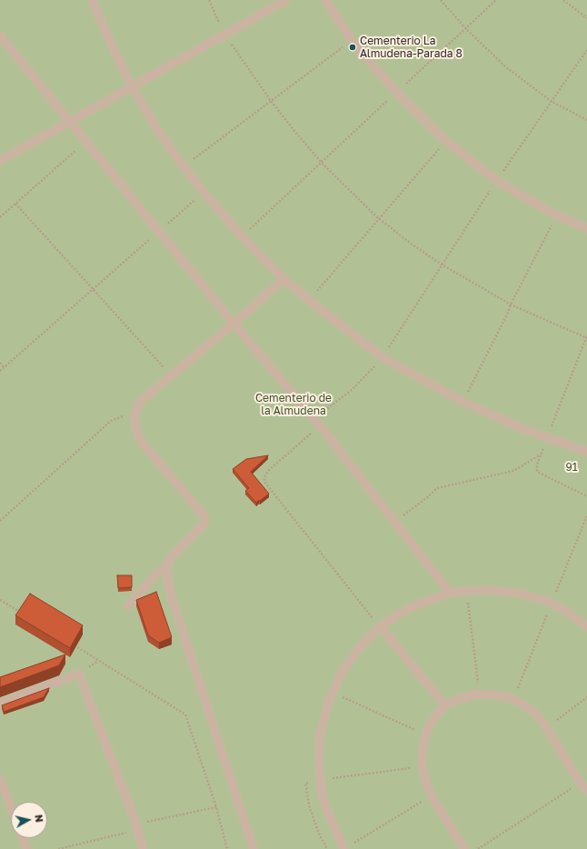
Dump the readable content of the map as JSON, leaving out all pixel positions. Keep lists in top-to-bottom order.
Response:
{
  "parks": ["Cementerio de la Almudena", "91"],
  "places": ["Cementerio La Almudena-Parada 8"],
  "north": "right"
}
